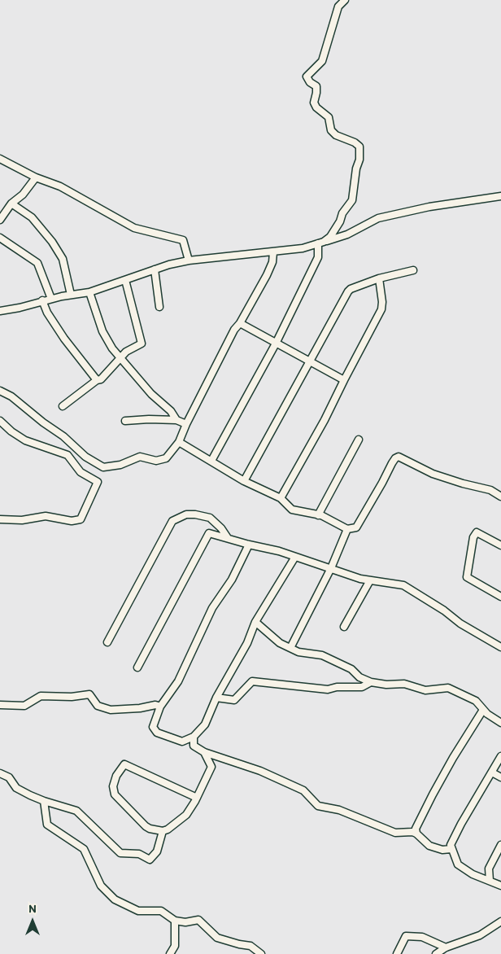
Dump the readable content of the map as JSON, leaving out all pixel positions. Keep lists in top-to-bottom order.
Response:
{
  "north": "top"
}
